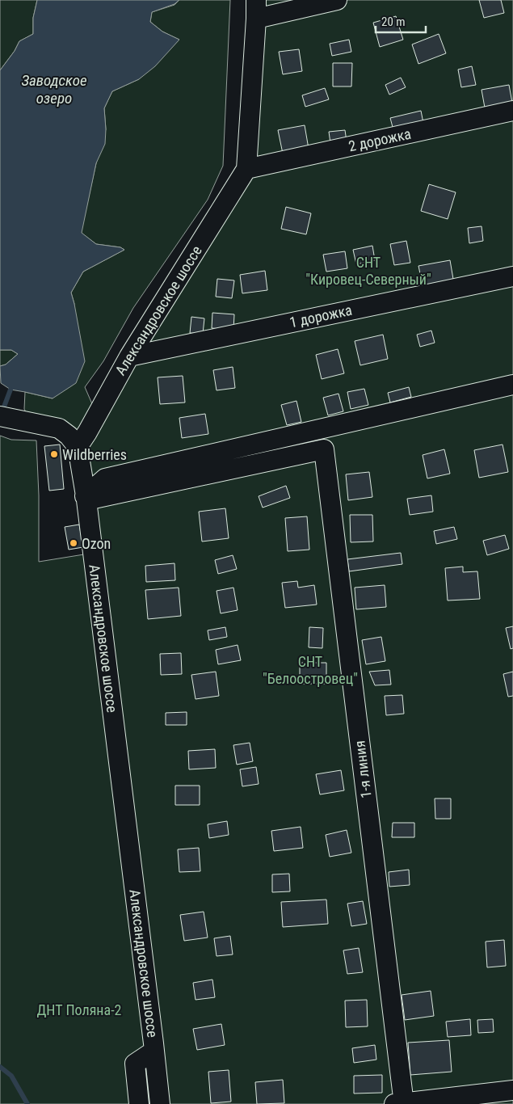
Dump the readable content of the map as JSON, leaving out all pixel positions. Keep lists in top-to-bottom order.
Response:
{
  "streets": {
    "street": [
      "2 дорожка",
      "Александровское шоссе",
      "1 дорожка",
      "1-я линия"
    ]
  },
  "crossings": [
    ["2 дорожка", "Александровское шоссе"],
    ["Александровское шоссе", "1 дорожка"],
    ["Александровское шоссе", "1-я линия"]
  ],
  "water": ["Заводское озеро"],
  "parks": ["СНТ \"Кировец-Северный\"", "СНТ \"Белоостровец\"", "ДНТ Поляна-2"],
  "places": ["Wildberries", "Ozon"],
  "scale_bar": "20 m"
}
